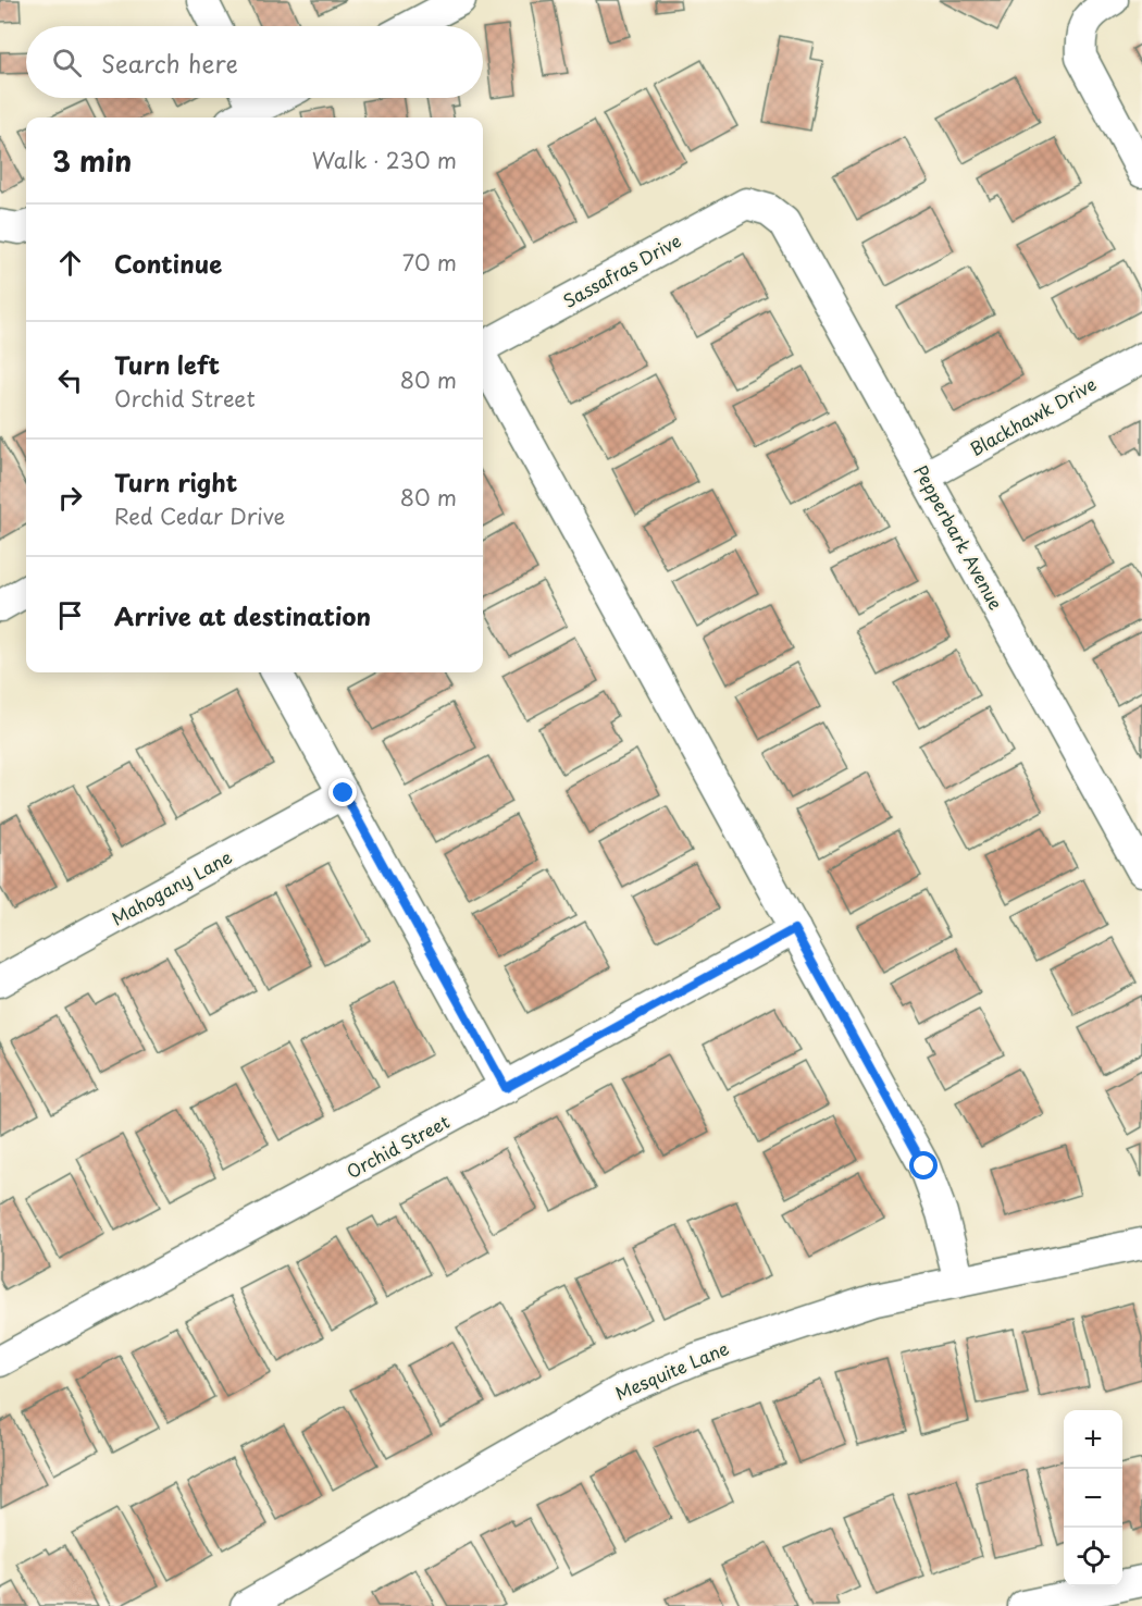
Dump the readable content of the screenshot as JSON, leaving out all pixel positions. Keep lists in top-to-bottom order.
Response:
{
  "streets": {
    "street": [
      "Sassafras Drive",
      "Blackhawk Drive",
      "Pepperbark Avenue",
      "Mahogany Lane",
      "Orchid Street",
      "Mesquite Lane"
    ]
  },
  "crossings": [
    ["Sassafras Drive", "Pepperbark Avenue"],
    ["Blackhawk Drive", "Pepperbark Avenue"]
  ],
  "page": {
    "search": "Search here",
    "heading": ["3 min", "Walk · 230 m"],
    "list": [
      ["Continue", "70 m"],
      ["Turn left", "Orchid Street", "80 m"],
      ["Turn right", "Red Cedar Drive", "80 m"],
      "Arrive at destination"
    ],
    "map_buttons": ["+", "−"]
  }
}
